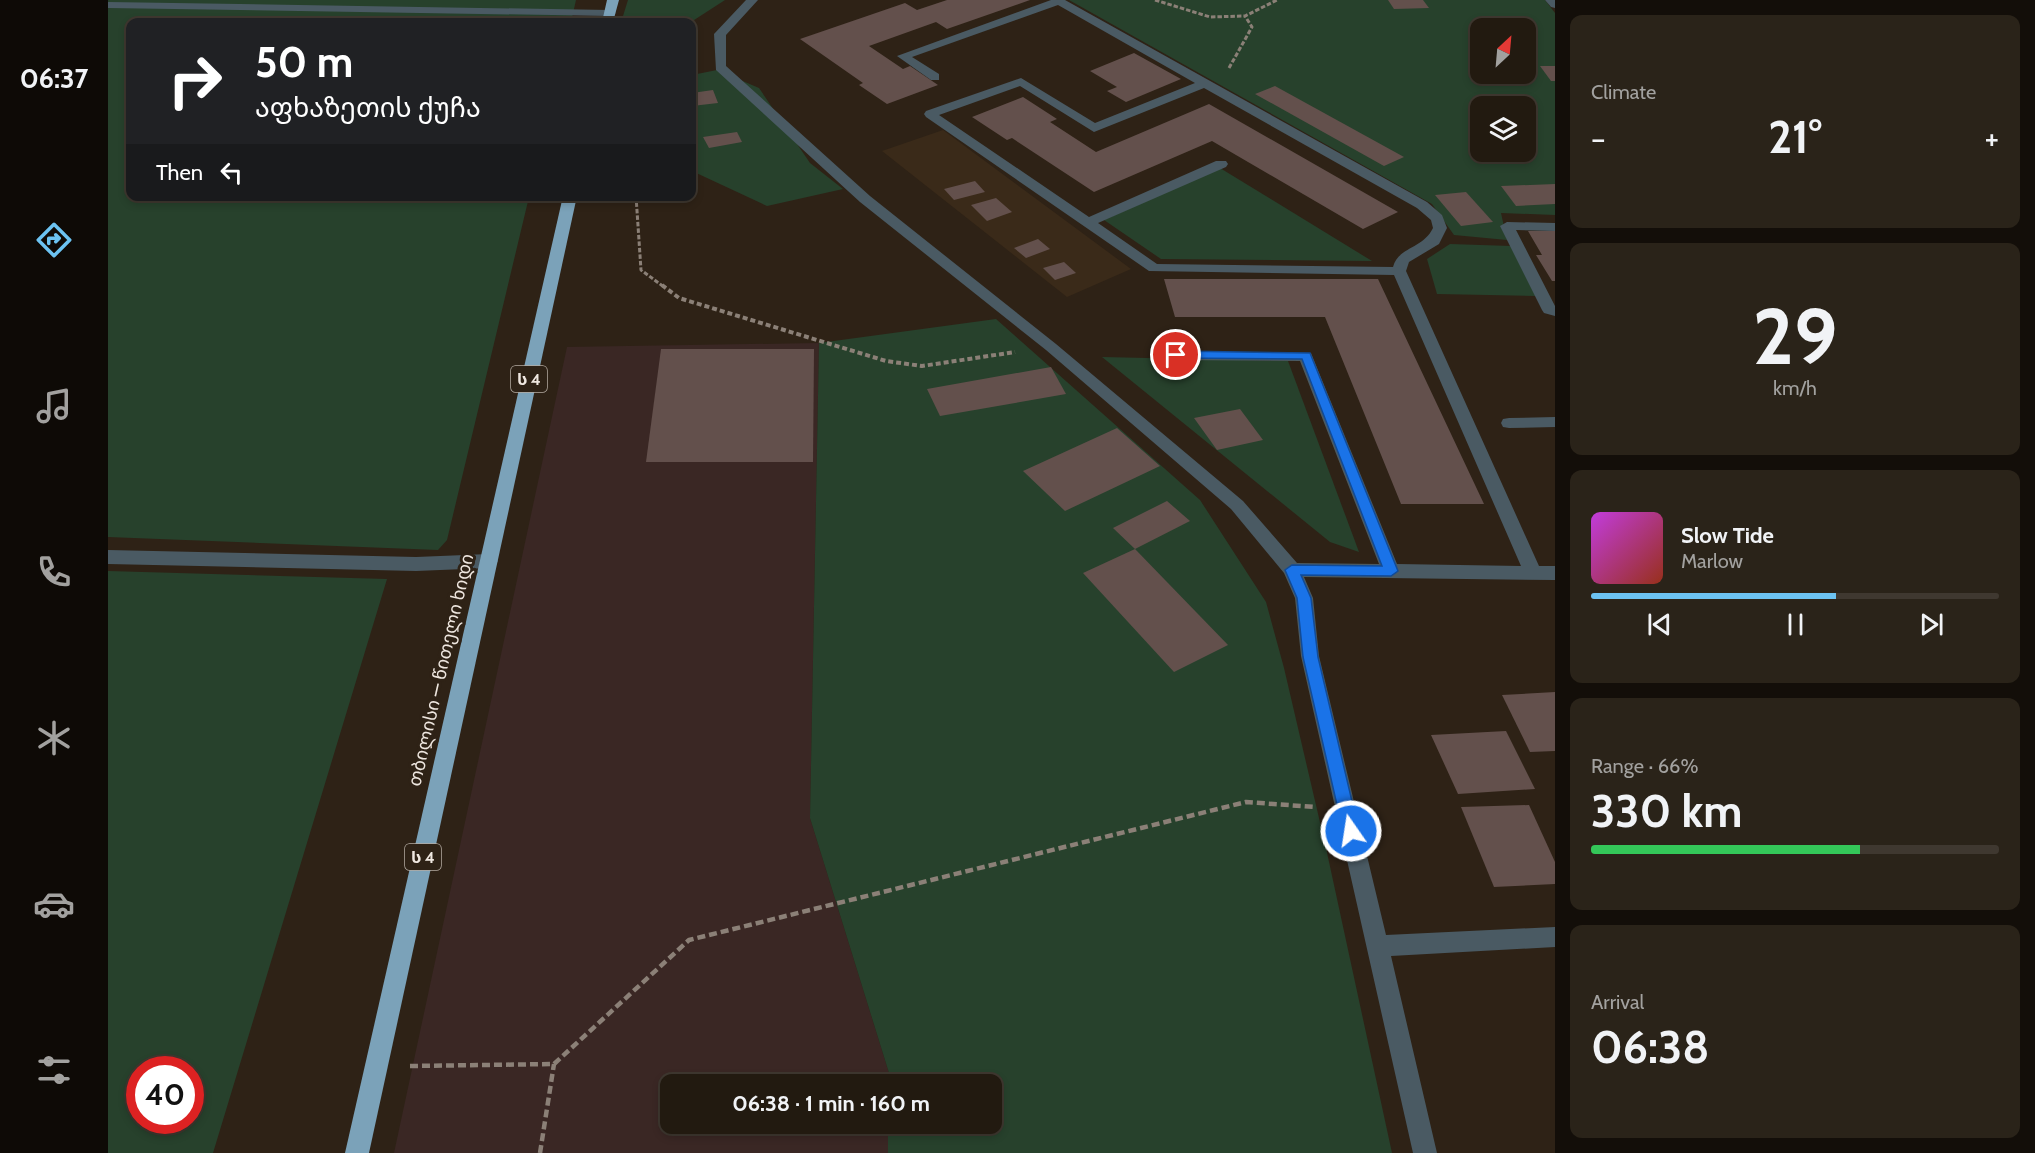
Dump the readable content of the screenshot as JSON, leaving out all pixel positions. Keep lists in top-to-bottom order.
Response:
{
  "streets": {
    "highway": ["ს 4", "თბილისი — წითელი ხიდი"]
  },
  "north": "top right",
  "page": {
    "tabs": "06:37",
    "tile": [
      "Climate",
      ["29", "km/h"],
      ["Range · 66%", "330 km"],
      ["Arrival", "06:38"]
    ],
    "turn": ["50 m", "აფხაზეთის ქუჩა"],
    "heat": ["−", "21°", "+"],
    "then": "Then",
    "song": ["Slow Tide", "Marlow"],
    "limit": "40",
    "trip": "06:38 · 1 min · 160 m"
  }
}
